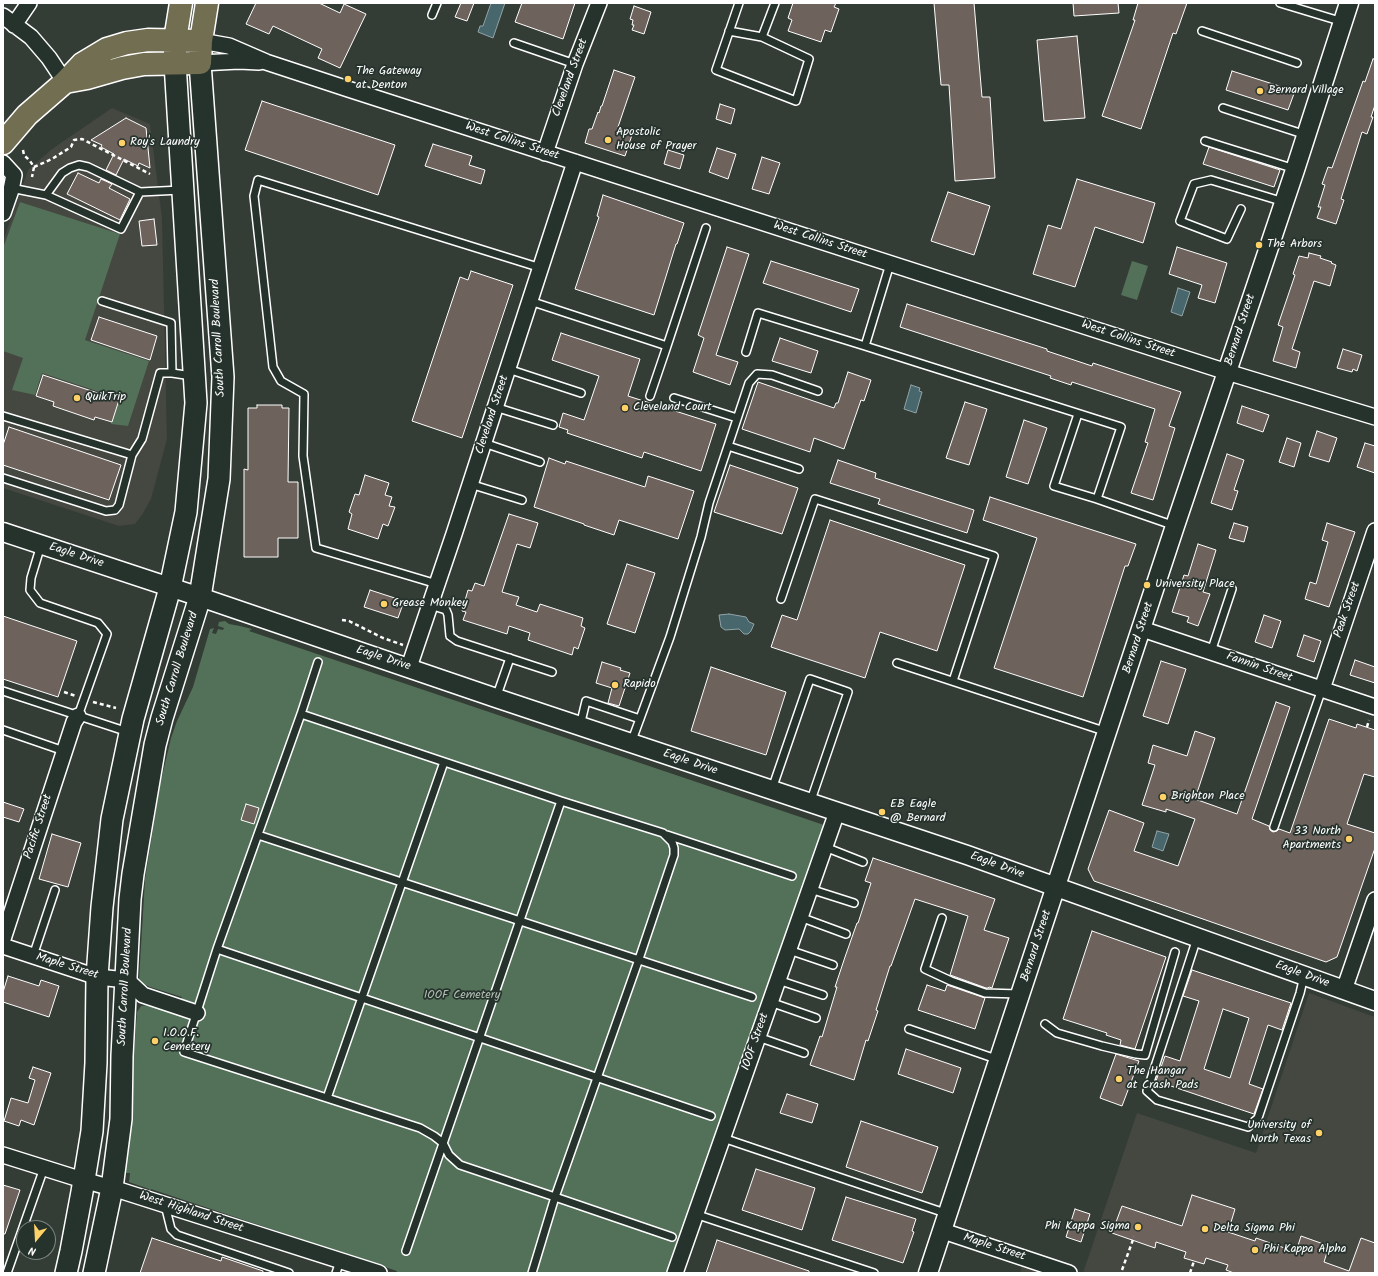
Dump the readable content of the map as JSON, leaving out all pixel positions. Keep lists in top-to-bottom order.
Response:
{
  "streets": {
    "main road": ["South Carroll Boulevard"],
    "street": [
      "Cleveland Street",
      "West Collins Street",
      "Bernard Street",
      "Eagle Drive",
      "Peak Street",
      "Fannin Street",
      "Pacific Street",
      "Maple Street",
      "IOOF Street",
      "West Highland Street"
    ]
  },
  "crossings": [
    ["Cleveland Street", "West Collins Street"],
    ["Cleveland Street", "Eagle Drive"],
    ["West Collins Street", "Bernard Street"],
    ["West Collins Street", "South Carroll Boulevard"],
    ["Bernard Street", "Eagle Drive"],
    ["Bernard Street", "Fannin Street"],
    ["Bernard Street", "Maple Street"],
    ["South Carroll Boulevard", "Eagle Drive"],
    ["South Carroll Boulevard", "Maple Street"],
    ["South Carroll Boulevard", "West Highland Street"],
    ["Eagle Drive", "IOOF Street"],
    ["Peak Street", "Fannin Street"]
  ],
  "parks": ["IOOF Cemetery"],
  "places": [
    "The Gateway at Denton",
    "Bernard Village",
    "Apostolic House of Prayer",
    "Roy's Laundry",
    "The Arbors",
    "QuikTrip",
    "Cleveland Court",
    "University Place",
    "Grease Monkey",
    "Rapido",
    "Brighton Place",
    "EB Eagle @ Bernard",
    "33 North Apartments",
    "I.O.O.F. Cemetery",
    "The Hangar at Crash Pads",
    "University of North Texas",
    "Phi Kappa Sigma",
    "Delta Sigma Phi",
    "Phi Kappa Alpha"
  ],
  "north": "bottom"
}
